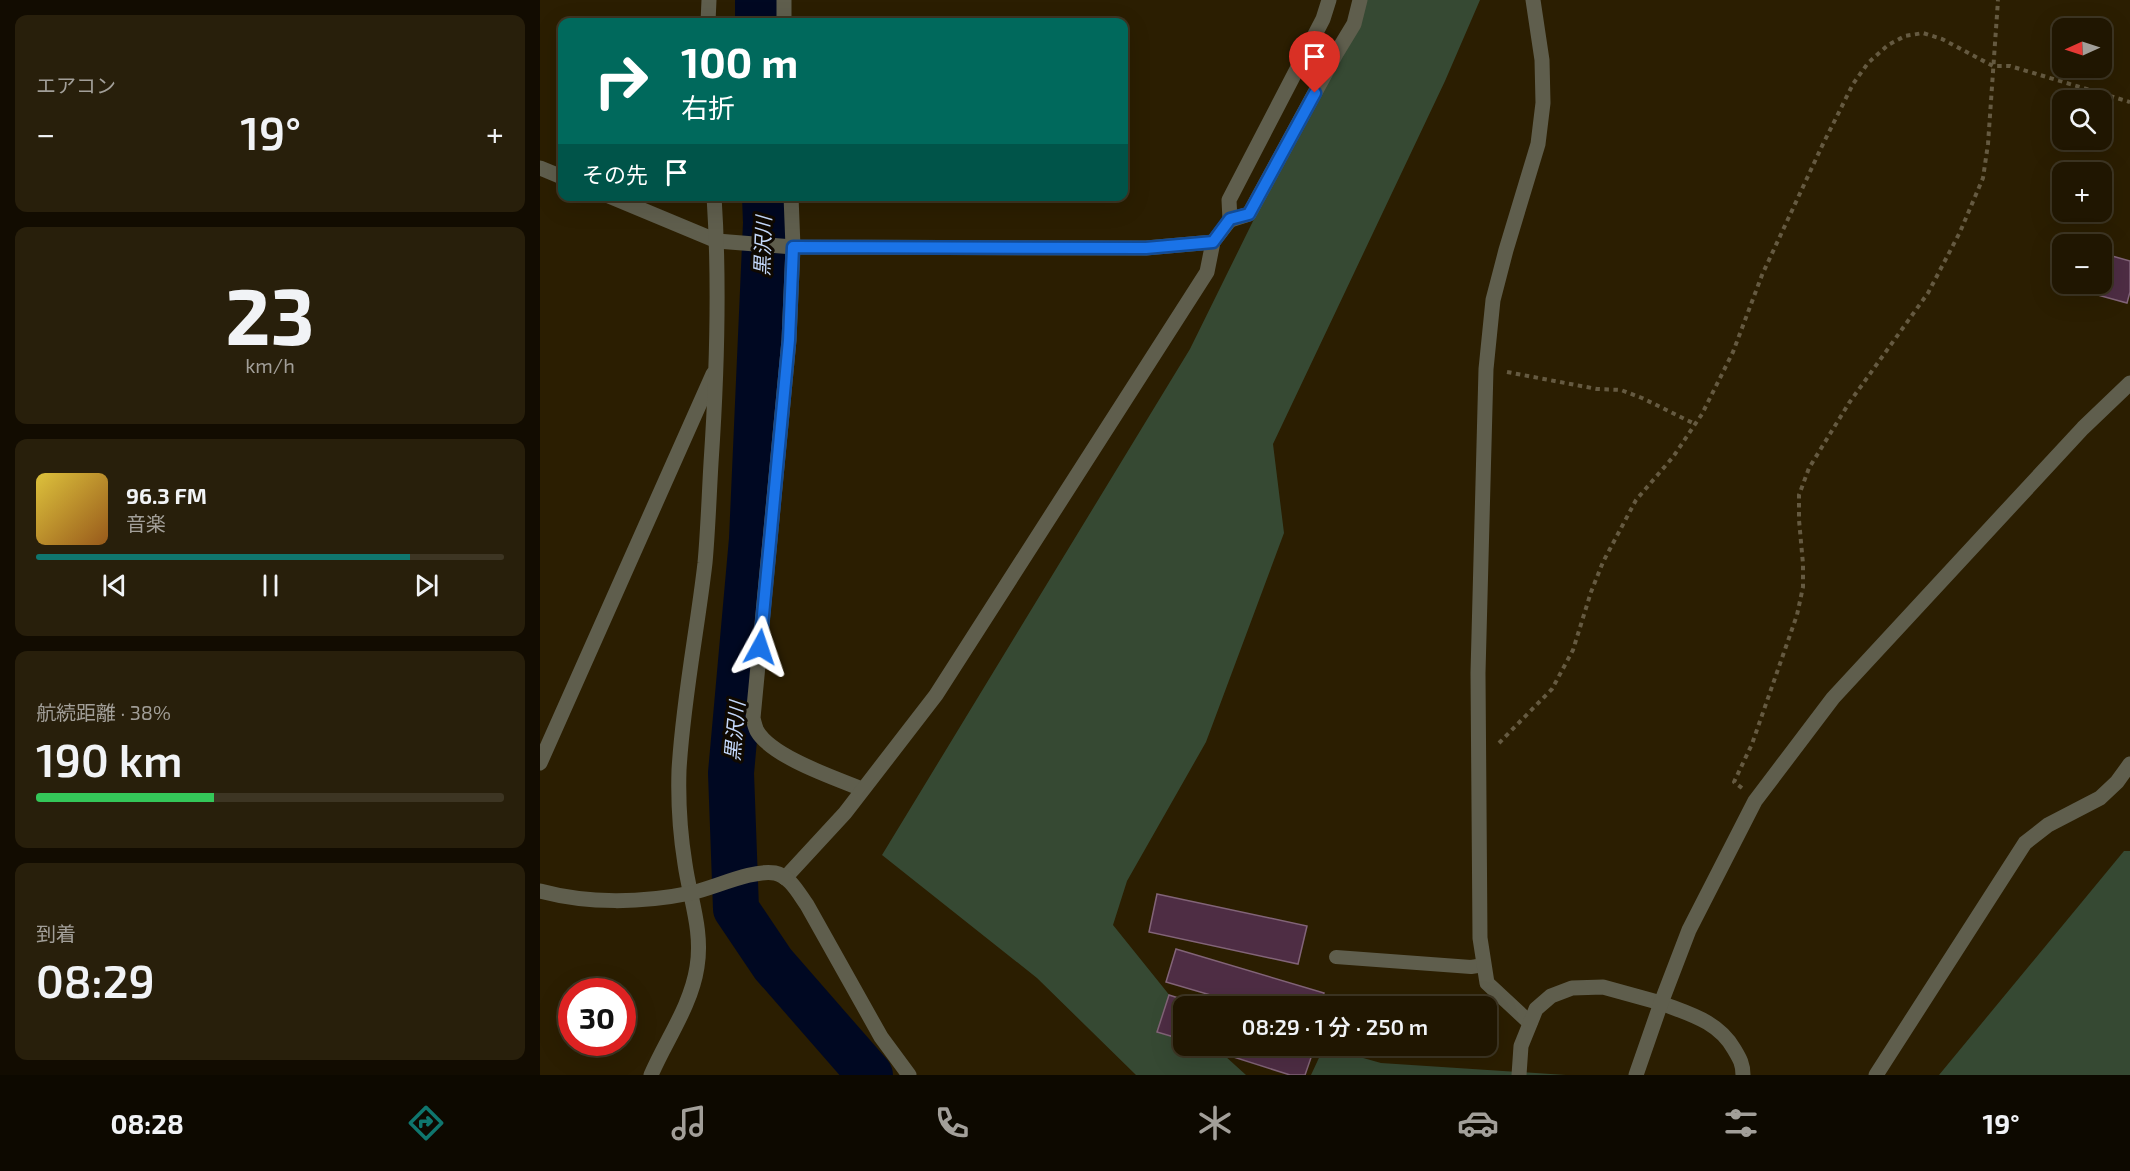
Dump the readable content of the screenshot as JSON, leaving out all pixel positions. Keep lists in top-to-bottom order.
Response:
{
  "water": ["黒沢川"],
  "north": "left",
  "page": {
    "tile": [
      "エアコン",
      ["23", "km/h"],
      ["航続距離 · 38%", "190 km"],
      ["到着", "08:29"]
    ],
    "map_buttons": ["+", "−"],
    "turn": ["100 m", "右折"],
    "heat": ["−", "19°", "+"],
    "then": "その先",
    "song": ["96.3 FM", "音楽"],
    "limit": "30",
    "trip": "08:29 · 1 分 · 250 m",
    "tabs": ["08:28", "19°"]
  }
}
